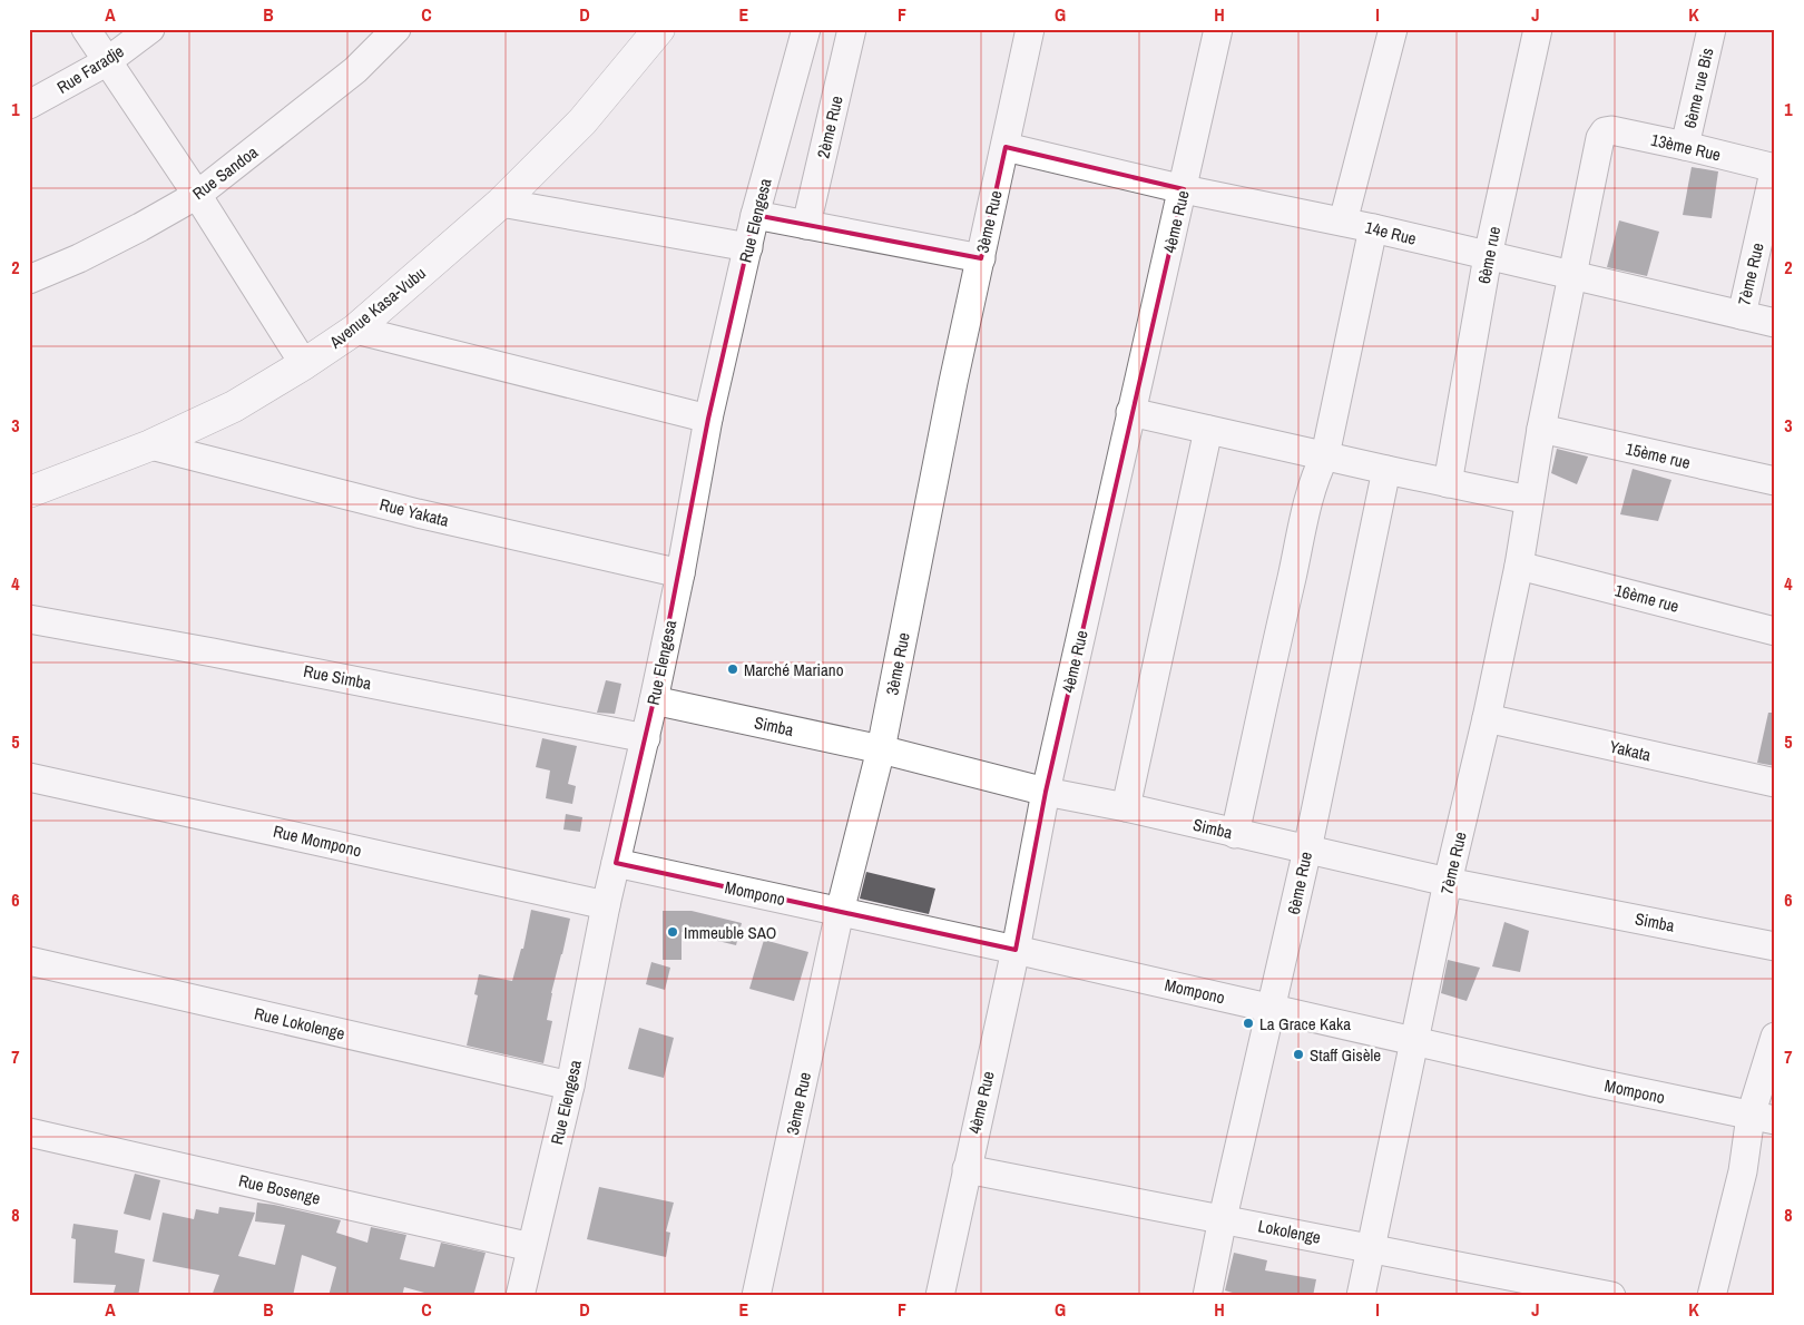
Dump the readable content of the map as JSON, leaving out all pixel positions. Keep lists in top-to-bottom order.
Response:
{
  "streets": {
    "main road": ["Avenue Kasa-Vubu"],
    "street": [
      "Rue Faradje",
      "6ème rue Bis",
      "2ème Rue",
      "13ème Rue",
      "Rue Sandoa",
      "Rue Elengesa",
      "3ème Rue",
      "4ème Rue",
      "14e Rue",
      "6ème rue",
      "7ème Rue",
      "15ème rue",
      "Rue Yakata",
      "16ème rue",
      "Rue Simba",
      "Simba",
      "Yakata",
      "Rue Mompono",
      "6ème Rue",
      "Mompono",
      "Rue Lokolenge",
      "Rue Bosenge",
      "Lokolenge"
    ]
  },
  "crossings": [
    ["6ème rue Bis", "13ème Rue"],
    ["13ème Rue", "7ème Rue"],
    ["Rue Elengesa", "Rue Yakata"],
    ["Rue Elengesa", "Rue Simba"],
    ["Rue Elengesa", "Simba"],
    ["Rue Elengesa", "Rue Mompono"],
    ["Rue Elengesa", "Mompono"],
    ["Rue Elengesa", "Rue Lokolenge"],
    ["Rue Elengesa", "Rue Bosenge"],
    ["3ème Rue", "14e Rue"],
    ["3ème Rue", "Simba"],
    ["3ème Rue", "Mompono"],
    ["4ème Rue", "14e Rue"],
    ["4ème Rue", "Simba"],
    ["4ème Rue", "Mompono"],
    ["4ème Rue", "Lokolenge"],
    ["14e Rue", "6ème rue"],
    ["14e Rue", "7ème Rue"],
    ["7ème Rue", "15ème rue"],
    ["7ème Rue", "16ème rue"],
    ["7ème Rue", "Simba"],
    ["7ème Rue", "Yakata"],
    ["7ème Rue", "Mompono"],
    ["7ème Rue", "Lokolenge"],
    ["Avenue Kasa-Vubu", "Rue Yakata"],
    ["Simba", "6ème Rue"],
    ["6ème Rue", "Mompono"],
    ["6ème Rue", "Lokolenge"]
  ],
  "places": [
    "Marché Mariano",
    "Immeuble SAO",
    "La Grace Kaka",
    "Staff Gisèle"
  ],
  "grid": {
    "columns": [
      "A",
      "B",
      "C",
      "D",
      "E",
      "F",
      "G",
      "H",
      "I",
      "J",
      "K"
    ],
    "rows": [
      "1",
      "2",
      "3",
      "4",
      "5",
      "6",
      "7",
      "8"
    ]
  }
}
